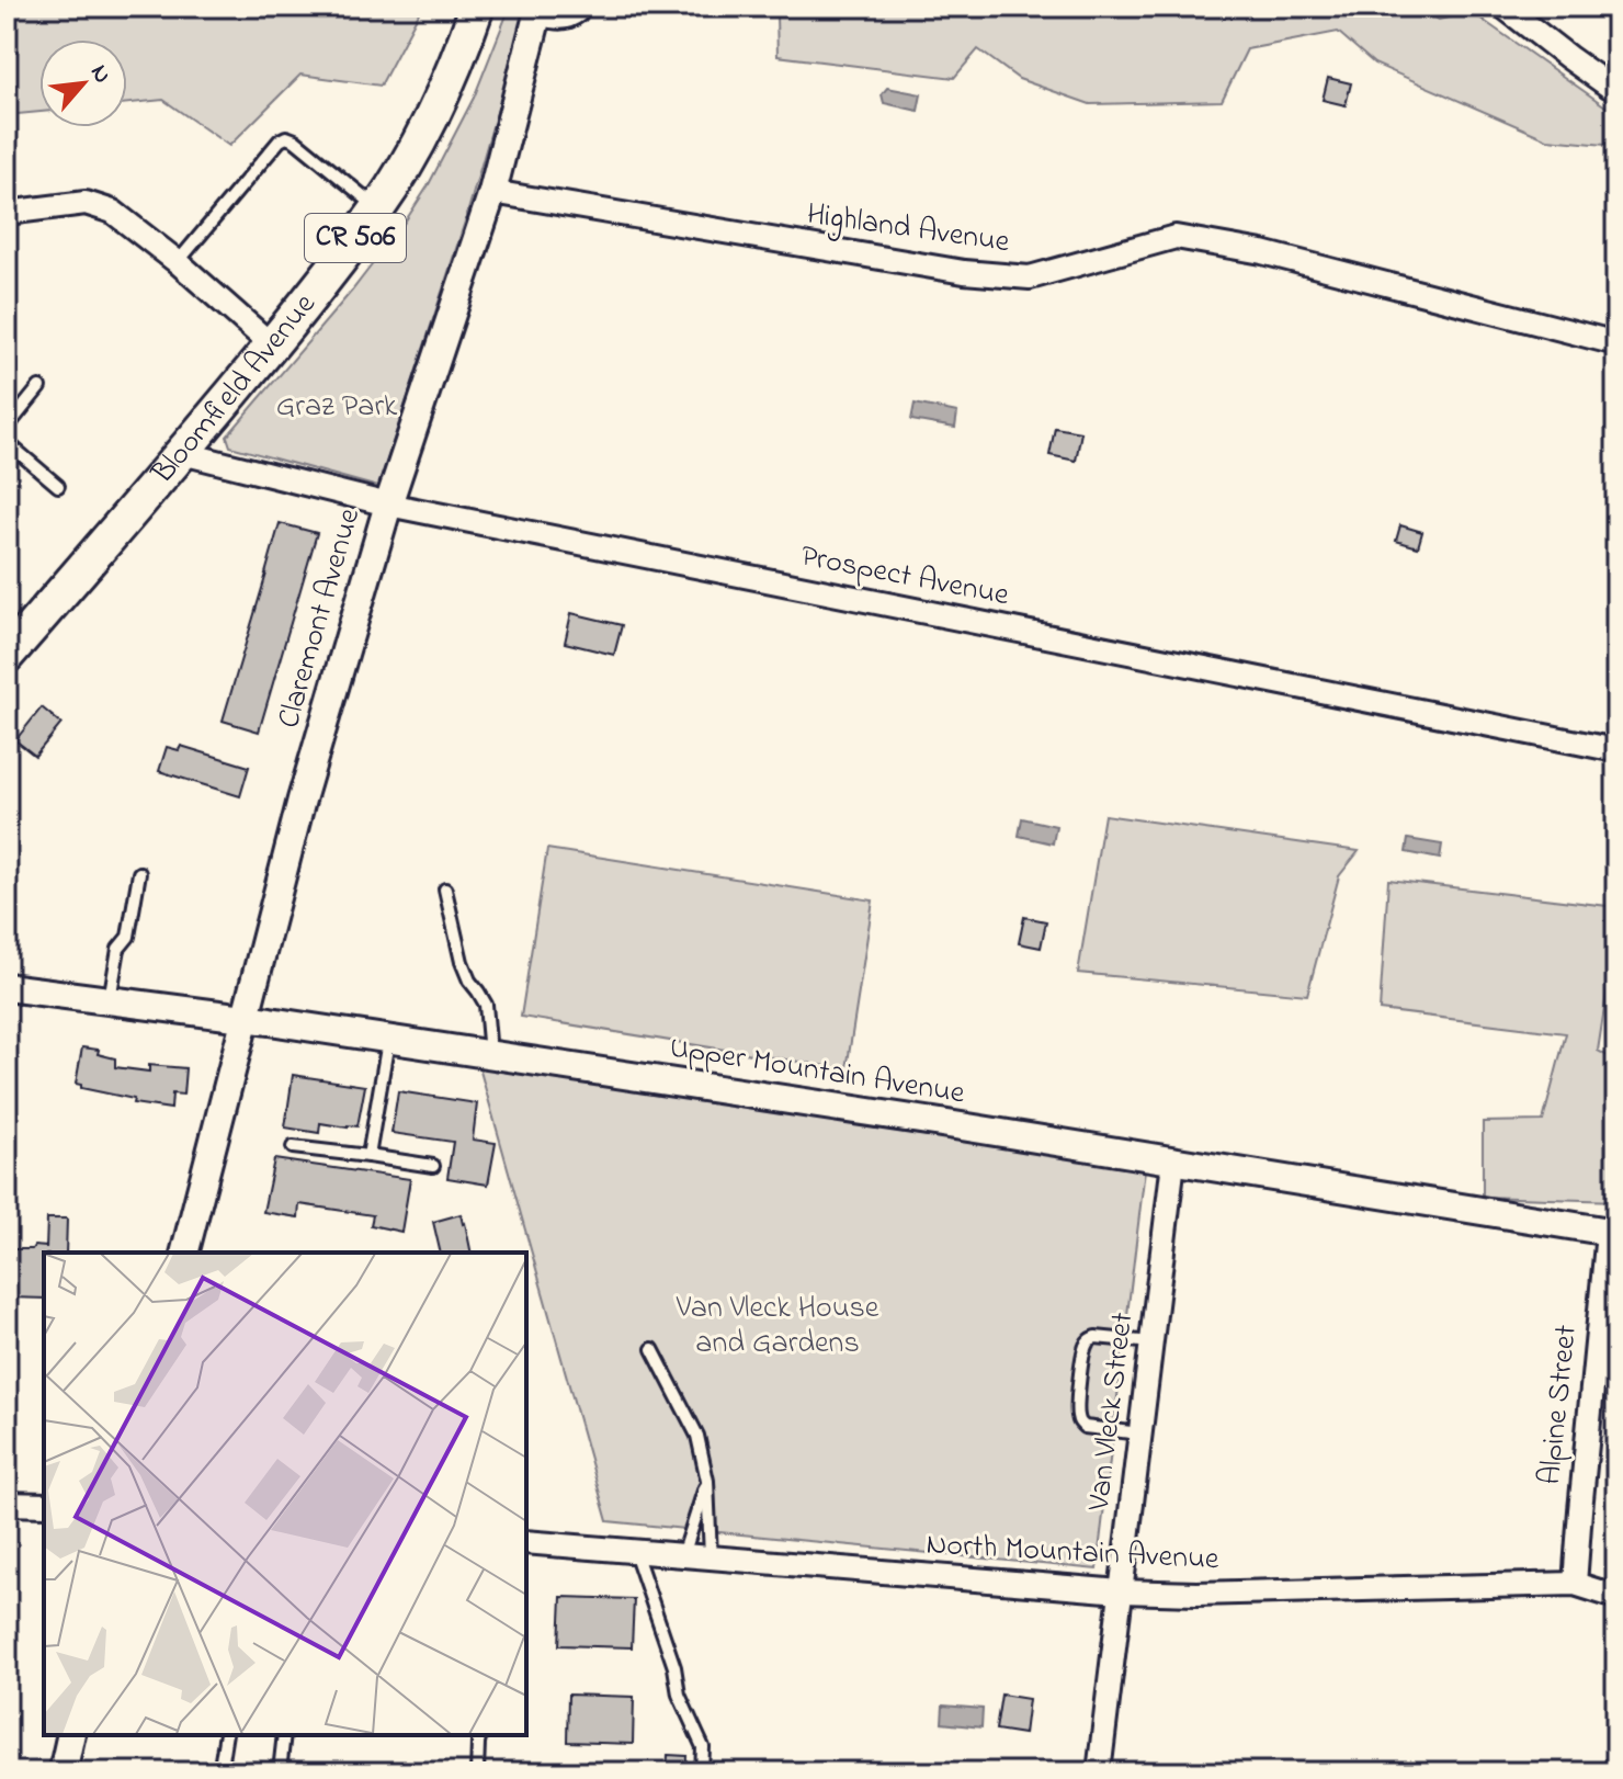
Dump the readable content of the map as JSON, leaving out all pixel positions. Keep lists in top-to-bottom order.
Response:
{
  "streets": {
    "main road": ["CR 506", "Bloomfield Avenue"],
    "street": [
      "Highland Avenue",
      "Prospect Avenue",
      "Claremont Avenue",
      "Upper Mountain Avenue",
      "Alpine Street",
      "Van Vleck Street",
      "North Mountain Avenue"
    ]
  },
  "crossings": [
    ["Highland Avenue", "Claremont Avenue"],
    ["Bloomfield Avenue", "Prospect Avenue"],
    ["Prospect Avenue", "Claremont Avenue"],
    ["Claremont Avenue", "Upper Mountain Avenue"],
    ["Upper Mountain Avenue", "Alpine Street"],
    ["Upper Mountain Avenue", "Van Vleck Street"],
    ["Alpine Street", "North Mountain Avenue"],
    ["Van Vleck Street", "North Mountain Avenue"]
  ],
  "parks": ["Graz Park", "Van Vleck House and Gardens"],
  "north": "top right"
}
